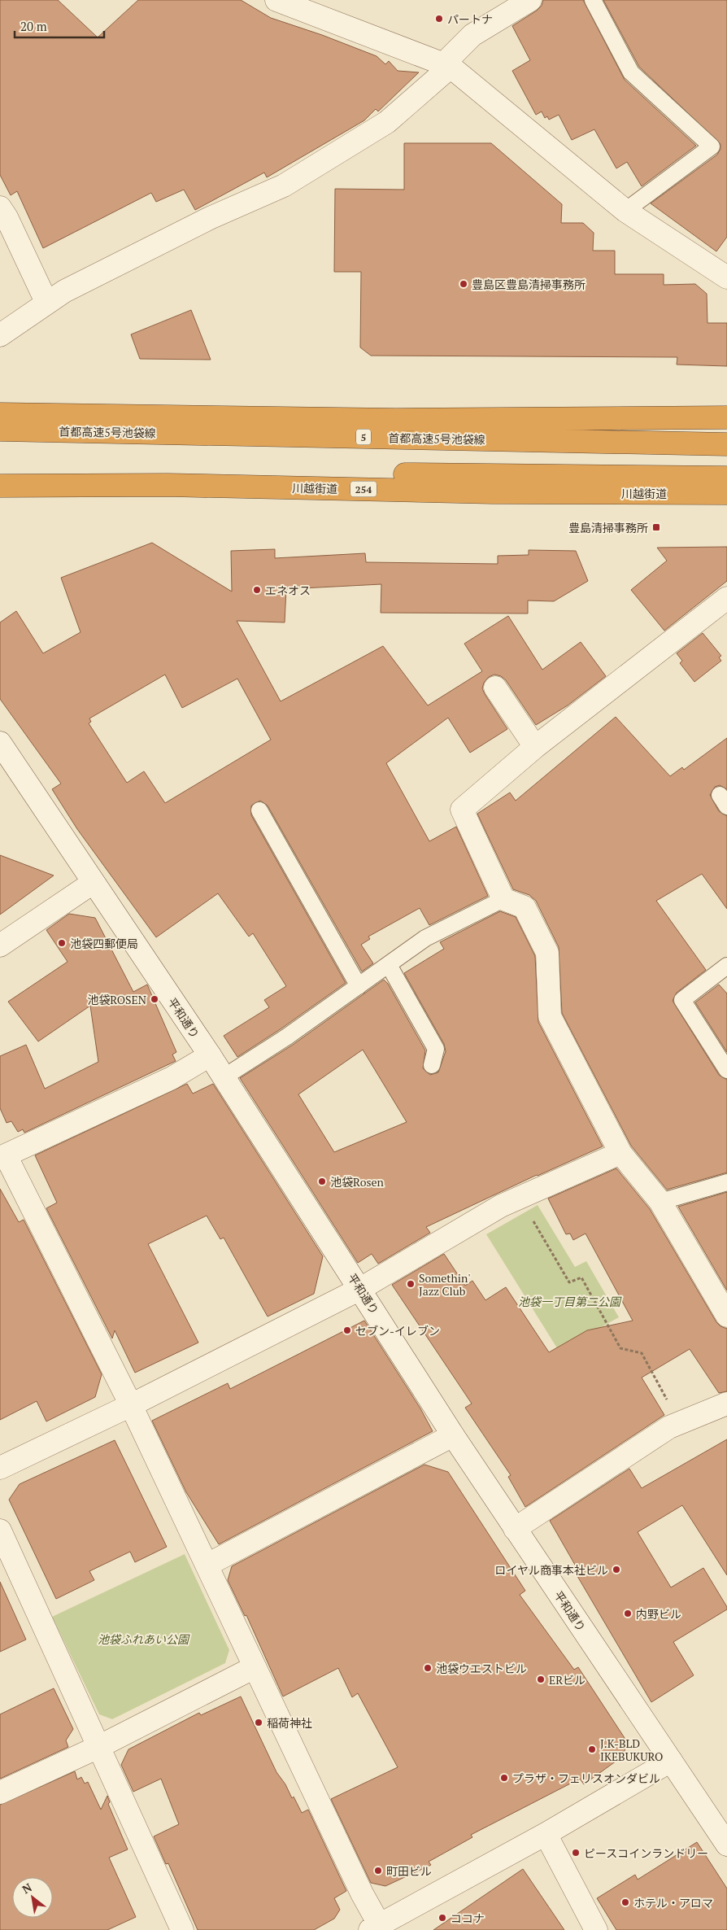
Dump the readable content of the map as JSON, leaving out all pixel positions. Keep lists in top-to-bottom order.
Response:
{
  "streets": {
    "highway": [
      "首都高速5号池袋線",
      "5",
      "川越街道",
      "254"
    ],
    "street": ["平和通り"]
  },
  "parks": ["池袋一丁目第二公園", "池袋ふれあい公園"],
  "places": {
    "other": [
      "パートナ",
      "豊島区豊島清掃事務所",
      "エネオス",
      "池袋四郵便局",
      "池袋ROSEN",
      "池袋Rosen",
      "Somethin' Jazz Club",
      "セブン-イレブン",
      "ロイヤル商事本社ビル",
      "内野ビル",
      "池袋ウエストビル",
      "ERビル",
      "稲荷神社",
      "J.K-BLD IKEBUKURO",
      "プラザ・フェリスオンダビル",
      "ピースコインランドリー",
      "町田ビル",
      "ホテル・アロマ",
      "ココナ"
    ],
    "transit": ["豊島清掃事務所"]
  },
  "scale_bar": "20 m",
  "north": "top left"
}
